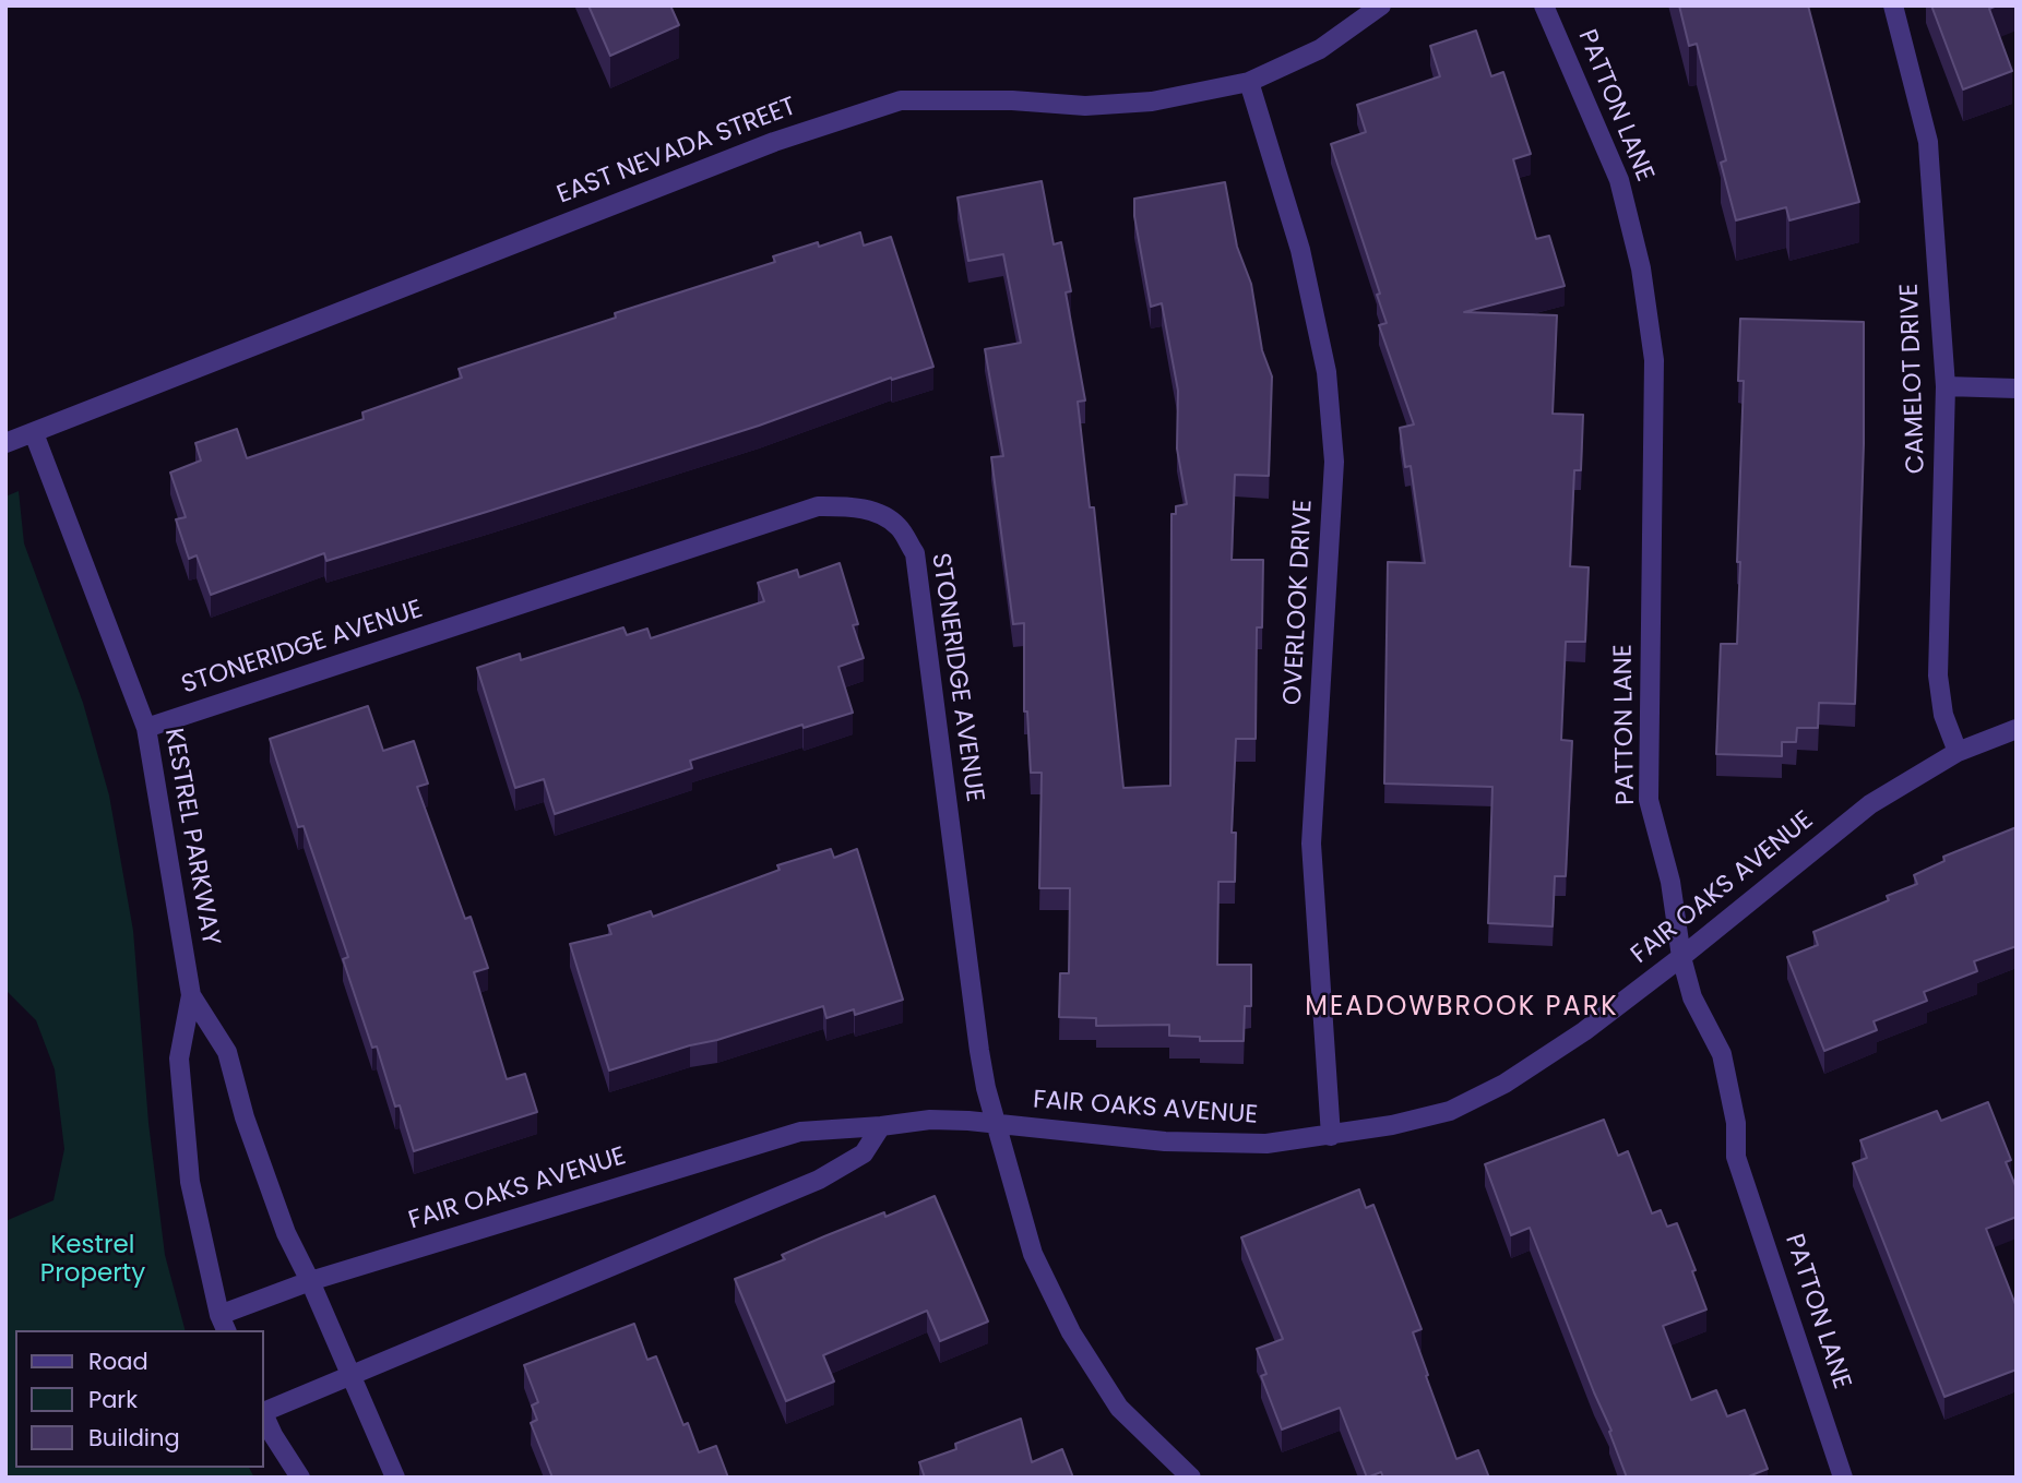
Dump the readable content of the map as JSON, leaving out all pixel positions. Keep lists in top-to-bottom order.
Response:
{
  "streets": {
    "street": [
      "PATTON LANE",
      "EAST NEVADA STREET",
      "CAMELOT DRIVE",
      "OVERLOOK DRIVE",
      "STONERIDGE AVENUE",
      "KESTREL PARKWAY",
      "FAIR OAKS AVENUE"
    ]
  },
  "crossings": [
    ["PATTON LANE", "FAIR OAKS AVENUE"],
    ["EAST NEVADA STREET", "OVERLOOK DRIVE"],
    ["EAST NEVADA STREET", "KESTREL PARKWAY"],
    ["CAMELOT DRIVE", "FAIR OAKS AVENUE"],
    ["OVERLOOK DRIVE", "FAIR OAKS AVENUE"],
    ["STONERIDGE AVENUE", "KESTREL PARKWAY"],
    ["STONERIDGE AVENUE", "FAIR OAKS AVENUE"],
    ["KESTREL PARKWAY", "FAIR OAKS AVENUE"]
  ],
  "districts": ["MEADOWBROOK PARK"],
  "parks": ["Kestrel Property"],
  "legend": ["Road", "Park", "Building"]
}
